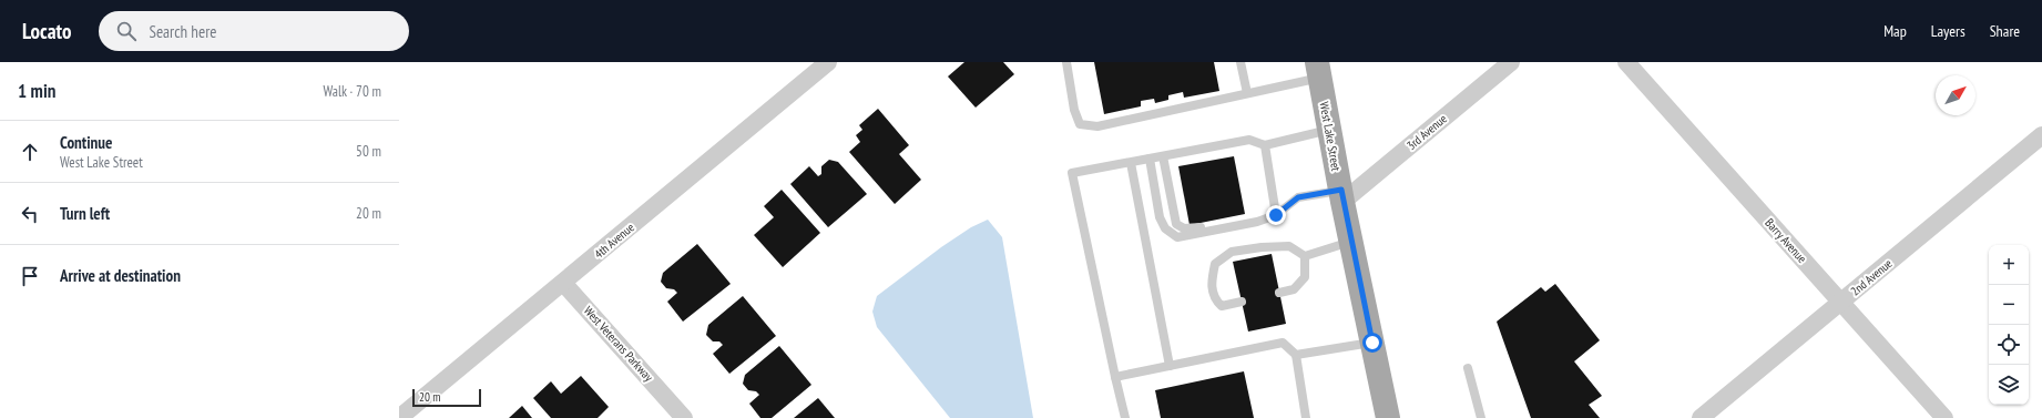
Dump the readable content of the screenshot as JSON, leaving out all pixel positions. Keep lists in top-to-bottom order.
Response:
{
  "streets": {
    "main road": ["West Lake Street"],
    "street": [
      "3rd Avenue",
      "4th Avenue",
      "Barry Avenue",
      "2nd Avenue",
      "West Veterans Parkway"
    ]
  },
  "crossings": [
    ["3rd Avenue", "West Lake Street"],
    ["4th Avenue", "West Veterans Parkway"],
    ["Barry Avenue", "2nd Avenue"]
  ],
  "scale_bar": "20 m",
  "north": "top right",
  "page": {
    "header": "Locato",
    "search": "Search here",
    "nav": ["Map", "Layers", "Share"],
    "heading": ["1 min", "Walk · 70 m"],
    "list": [
      ["Continue", "West Lake Street", "50 m"],
      ["Turn left", "20 m"],
      "Arrive at destination"
    ],
    "map_buttons": ["+", "−"],
    "scale": "20 m"
  }
}
